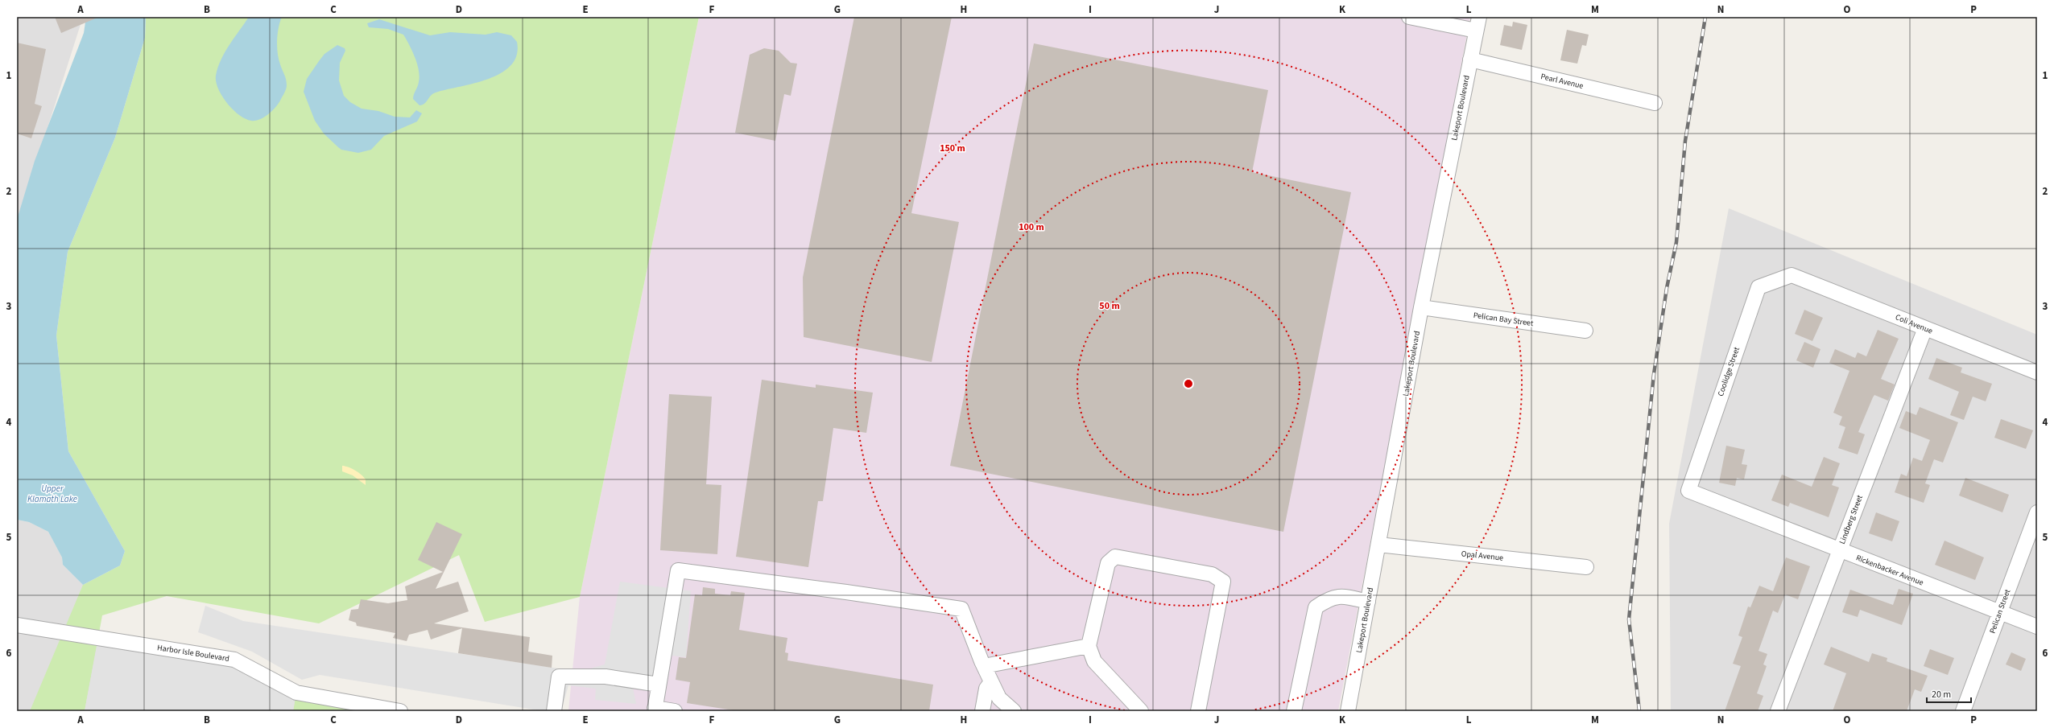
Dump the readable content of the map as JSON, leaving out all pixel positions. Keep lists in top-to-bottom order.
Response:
{
  "streets": {
    "street": [
      "Pearl Avenue",
      "Lakeport Boulevard",
      "Pelican Bay Street",
      "Coli Avenue",
      "Coolidge Street",
      "Lindberg Street",
      "Opal Avenue",
      "Rickenbacker Avenue",
      "Pelican Street",
      "Harbor Isle Boulevard"
    ]
  },
  "crossings": [
    ["Pearl Avenue", "Lakeport Boulevard"],
    ["Lakeport Boulevard", "Pelican Bay Street"],
    ["Lakeport Boulevard", "Opal Avenue"],
    ["Coli Avenue", "Coolidge Street"],
    ["Coli Avenue", "Lindberg Street"],
    ["Coolidge Street", "Rickenbacker Avenue"],
    ["Lindberg Street", "Rickenbacker Avenue"],
    ["Rickenbacker Avenue", "Pelican Street"]
  ],
  "water": ["Upper Klamath Lake"],
  "scale_bar": "20 m",
  "grid": {
    "columns": [
      "A",
      "B",
      "C",
      "D",
      "E",
      "F",
      "G",
      "H",
      "I",
      "J",
      "K",
      "L",
      "M",
      "N",
      "O",
      "P"
    ],
    "rows": [
      "1",
      "2",
      "3",
      "4",
      "5",
      "6"
    ]
  },
  "rings": ["150 m", "100 m", "50 m"]
}
